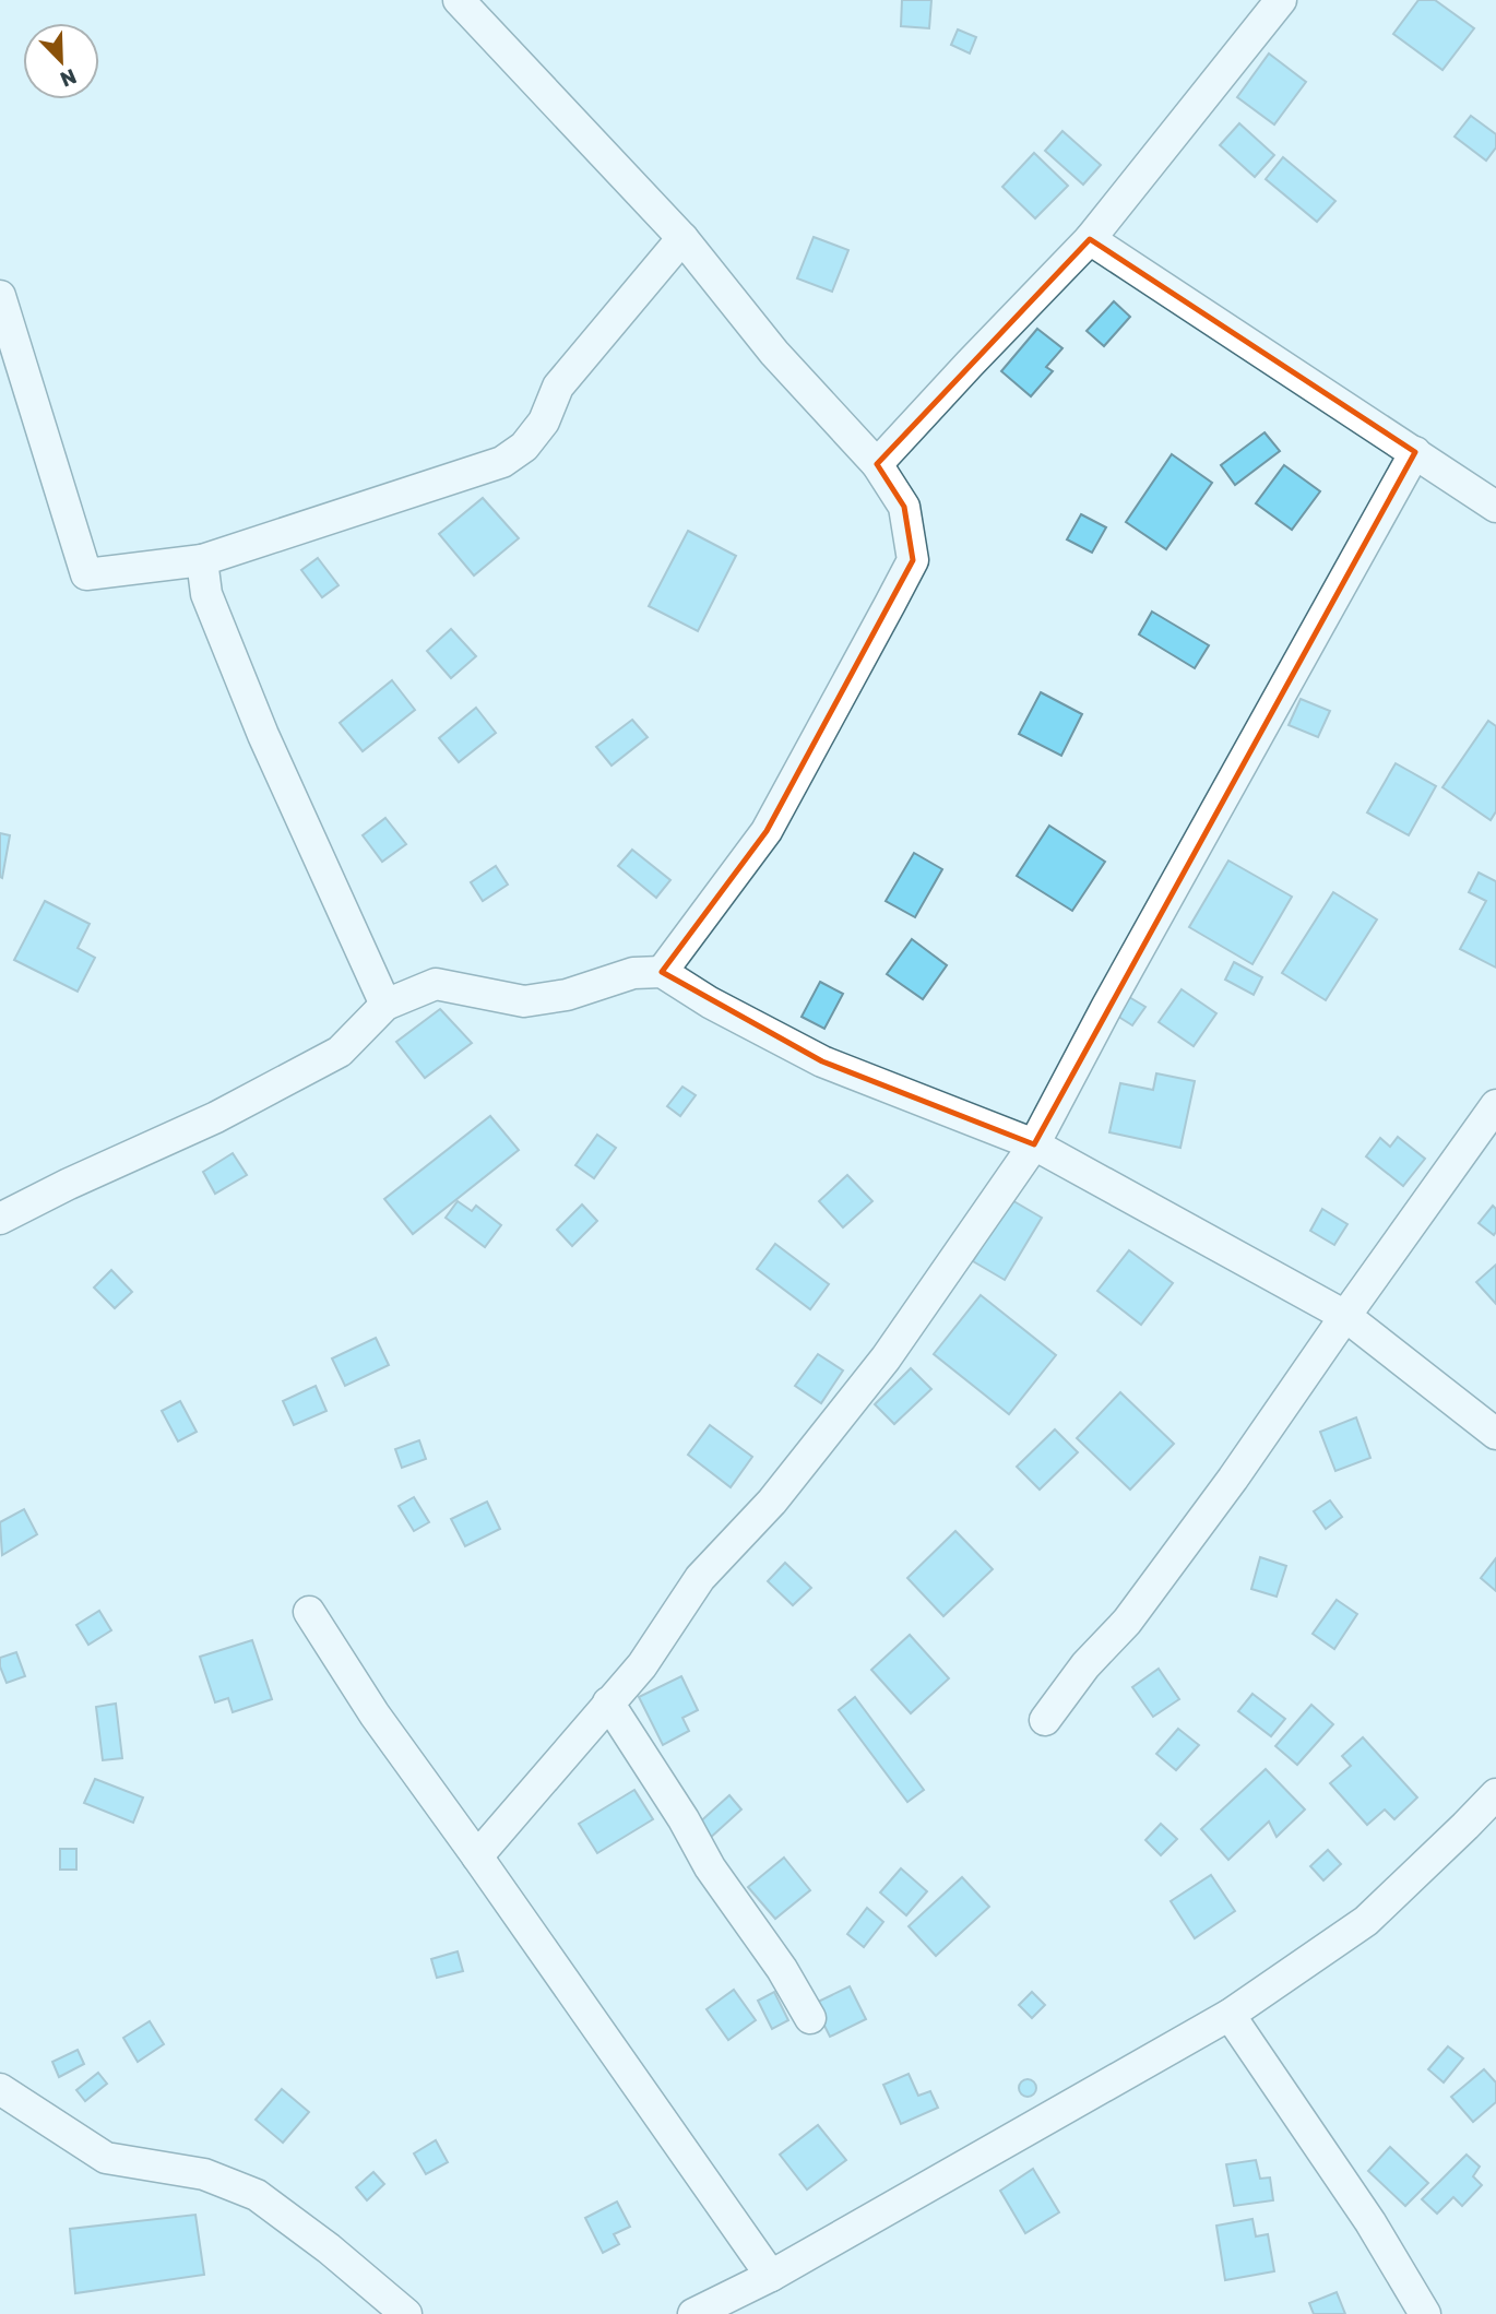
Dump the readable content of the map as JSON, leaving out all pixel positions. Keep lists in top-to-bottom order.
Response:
{
  "north": "bottom right"
}
